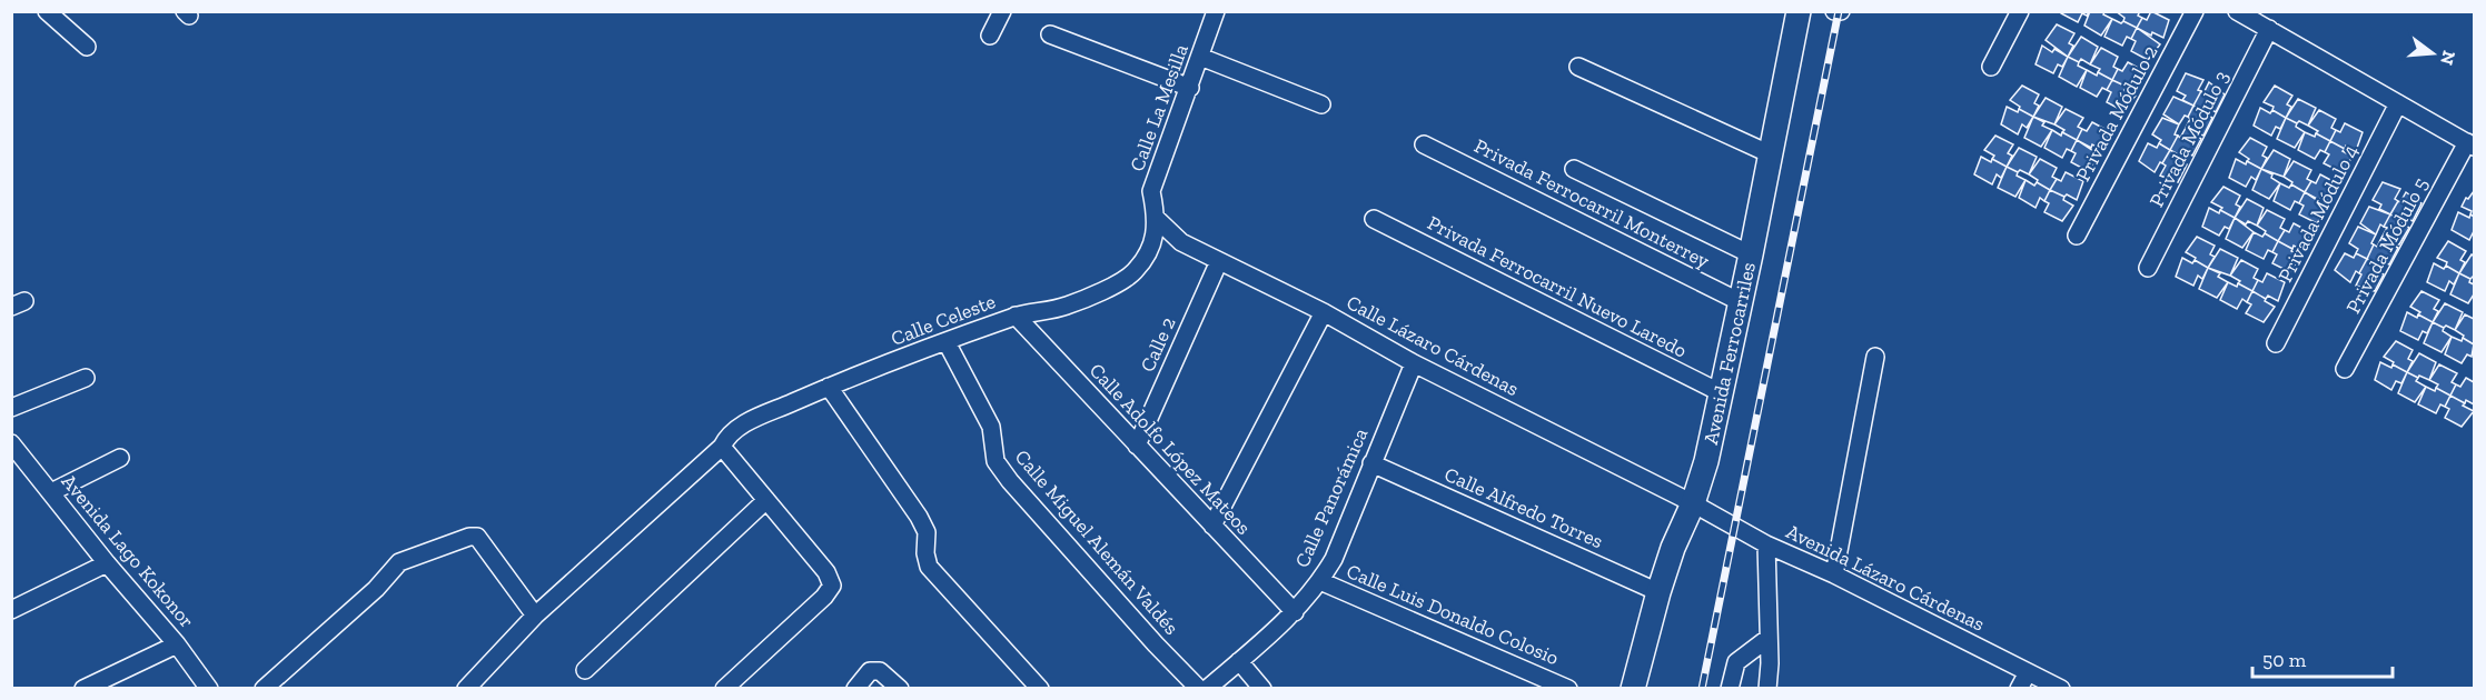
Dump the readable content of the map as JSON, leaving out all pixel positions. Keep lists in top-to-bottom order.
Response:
{
  "streets": {
    "street": [
      "Calle La Mesilla",
      "Privada Módulo 2",
      "Privada Módulo 3",
      "Privada Ferrocarril Monterrey",
      "Privada Módulo 4",
      "Privada Módulo 5",
      "Privada Ferrocarril Nuevo Laredo",
      "Calle Celeste",
      "Calle 2",
      "Calle Lázaro Cárdenas",
      "Avenida Ferrocarriles",
      "Calle Adolfo López Mateos",
      "Calle Panorámica",
      "Calle Alfredo Torres",
      "Calle Miguel Alemán Valdés",
      "Avenida Lago Kokonor",
      "Avenida Lázaro Cárdenas",
      "Calle Luis Donaldo Colosio"
    ]
  },
  "crossings": [
    ["Calle La Mesilla", "Calle Celeste"],
    ["Calle La Mesilla", "Calle Lázaro Cárdenas"],
    ["Privada Ferrocarril Monterrey", "Avenida Ferrocarriles"],
    ["Privada Ferrocarril Nuevo Laredo", "Avenida Ferrocarriles"],
    ["Calle Celeste", "Calle Lázaro Cárdenas"],
    ["Calle Celeste", "Calle Adolfo López Mateos"],
    ["Calle Celeste", "Calle Miguel Alemán Valdés"],
    ["Calle 2", "Calle Lázaro Cárdenas"],
    ["Calle 2", "Calle Adolfo López Mateos"],
    ["Calle Lázaro Cárdenas", "Avenida Ferrocarriles"],
    ["Calle Lázaro Cárdenas", "Calle Panorámica"],
    ["Calle Lázaro Cárdenas", "Avenida Lázaro Cárdenas"],
    ["Avenida Ferrocarriles", "Calle Alfredo Torres"],
    ["Avenida Ferrocarriles", "Avenida Lázaro Cárdenas"],
    ["Calle Adolfo López Mateos", "Calle Panorámica"],
    ["Calle Panorámica", "Calle Alfredo Torres"],
    ["Calle Panorámica", "Calle Luis Donaldo Colosio"]
  ],
  "scale_bar": "50 m",
  "north": "right"
}
